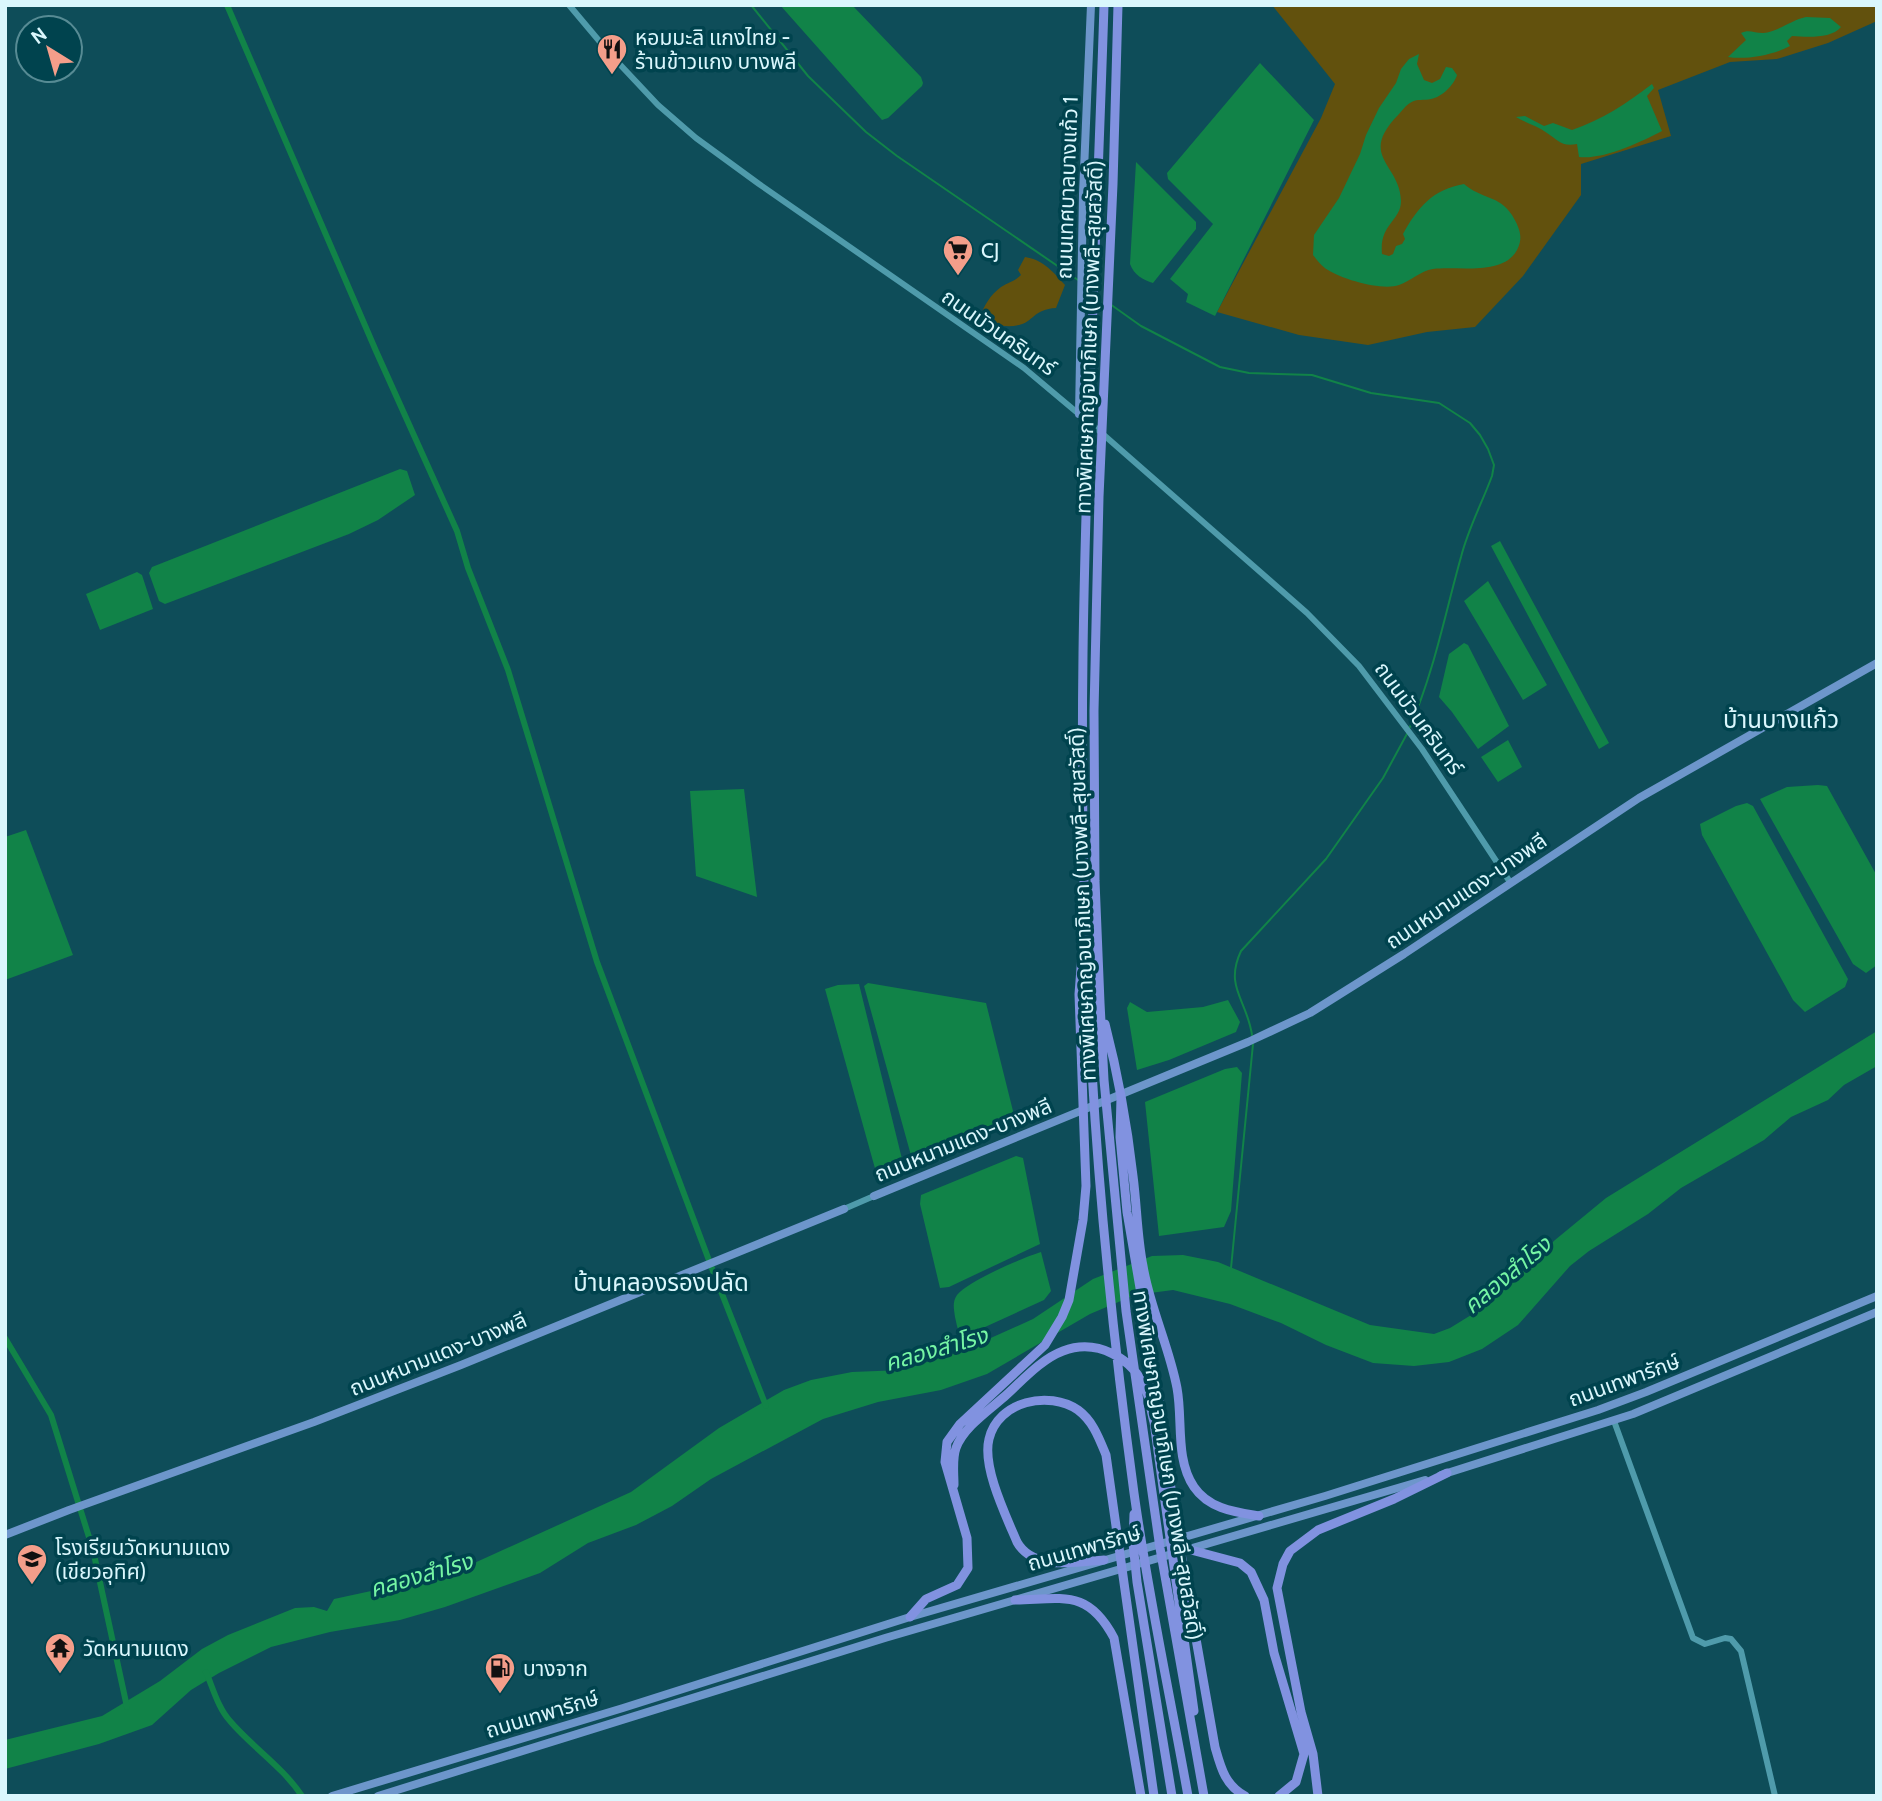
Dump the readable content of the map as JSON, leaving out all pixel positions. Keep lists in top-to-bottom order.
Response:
{
  "streets": {
    "highway": ["ทางพิเศษกาญจนาภิเษก (บางพลี-สุขสวัสดิ์)"],
    "main road": ["ถนนเทศบาลบางแก้ว 1", "ถนนหนามแดง-บางพลี", "ถนนเทพารักษ์"],
    "street": ["ถนนบัวนครินทร์"]
  },
  "crossings": [
    ["ถนนเทศบาลบางแก้ว 1", "ถนนบัวนครินทร์"],
    ["ถนนบัวนครินทร์", "ถนนหนามแดง-บางพลี"]
  ],
  "districts": ["บ้านบางแก้ว", "บ้านคลองรองปลัด"],
  "water": ["คลองสำโรง"],
  "places": {
    "restaurant": ["หอมมะลิ เเกงไทย - ร้านข้าวแกง บางพลี"],
    "supermarket": ["CJ"],
    "school or university": ["โรงเรียนวัดหนามแดง (เขียวอุทิศ)"],
    "temple": ["วัดหนามแดง"],
    "fuel station": ["บางจาก"]
  },
  "north": "top left"
}
